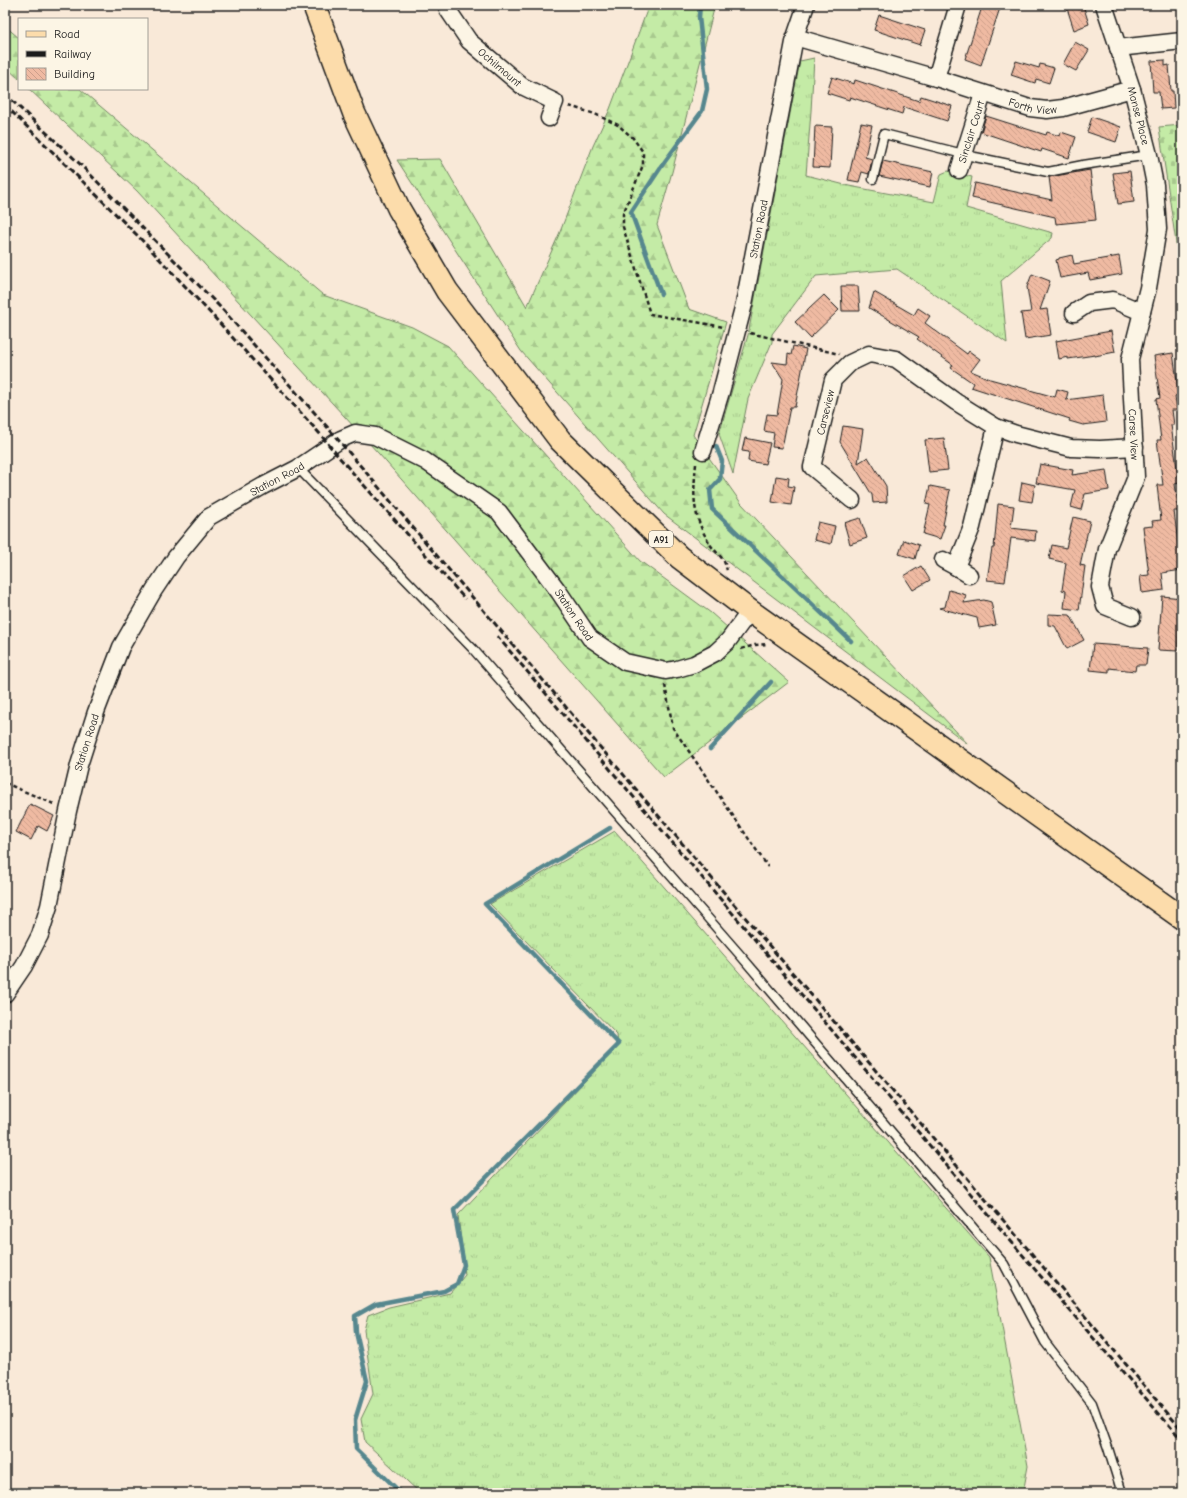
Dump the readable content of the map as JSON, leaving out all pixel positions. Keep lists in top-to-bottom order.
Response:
{
  "streets": {
    "main road": ["A91"],
    "street": [
      "Ochilmount",
      "Forth View",
      "Manse Place",
      "Sinclair Court",
      "Station Road",
      "Carseview",
      "Carse View"
    ]
  },
  "crossings": [
    ["Forth View", "Manse Place"],
    ["Forth View", "Sinclair Court"],
    ["Forth View", "Station Road"],
    ["Manse Place", "Carse View"],
    ["Station Road", "A91"],
    ["Carseview", "Carse View"]
  ],
  "legend": ["Road", "Railway", "Building"]
}
